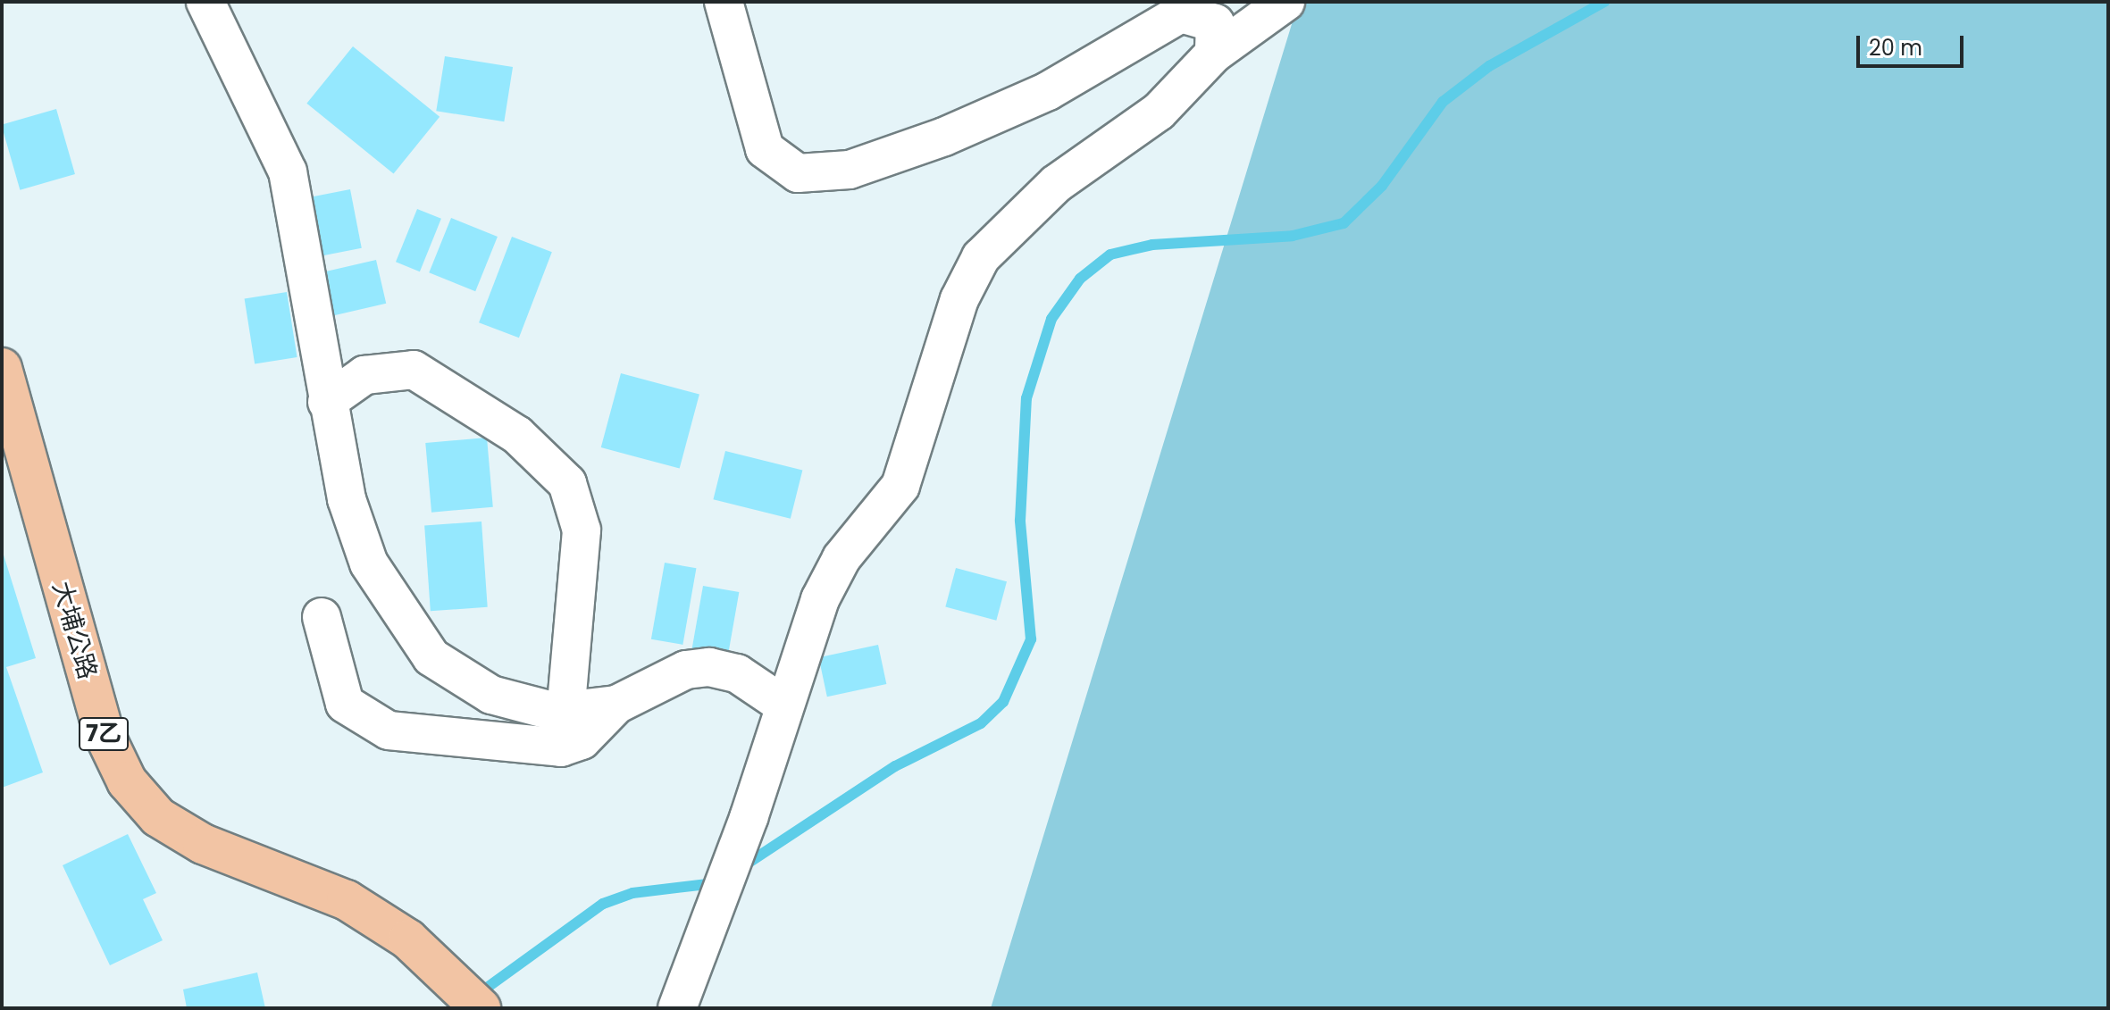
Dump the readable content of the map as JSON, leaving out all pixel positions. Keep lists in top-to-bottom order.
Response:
{
  "streets": {
    "main road": ["大埔公路", "7乙"]
  },
  "scale_bar": "20 m"
}
